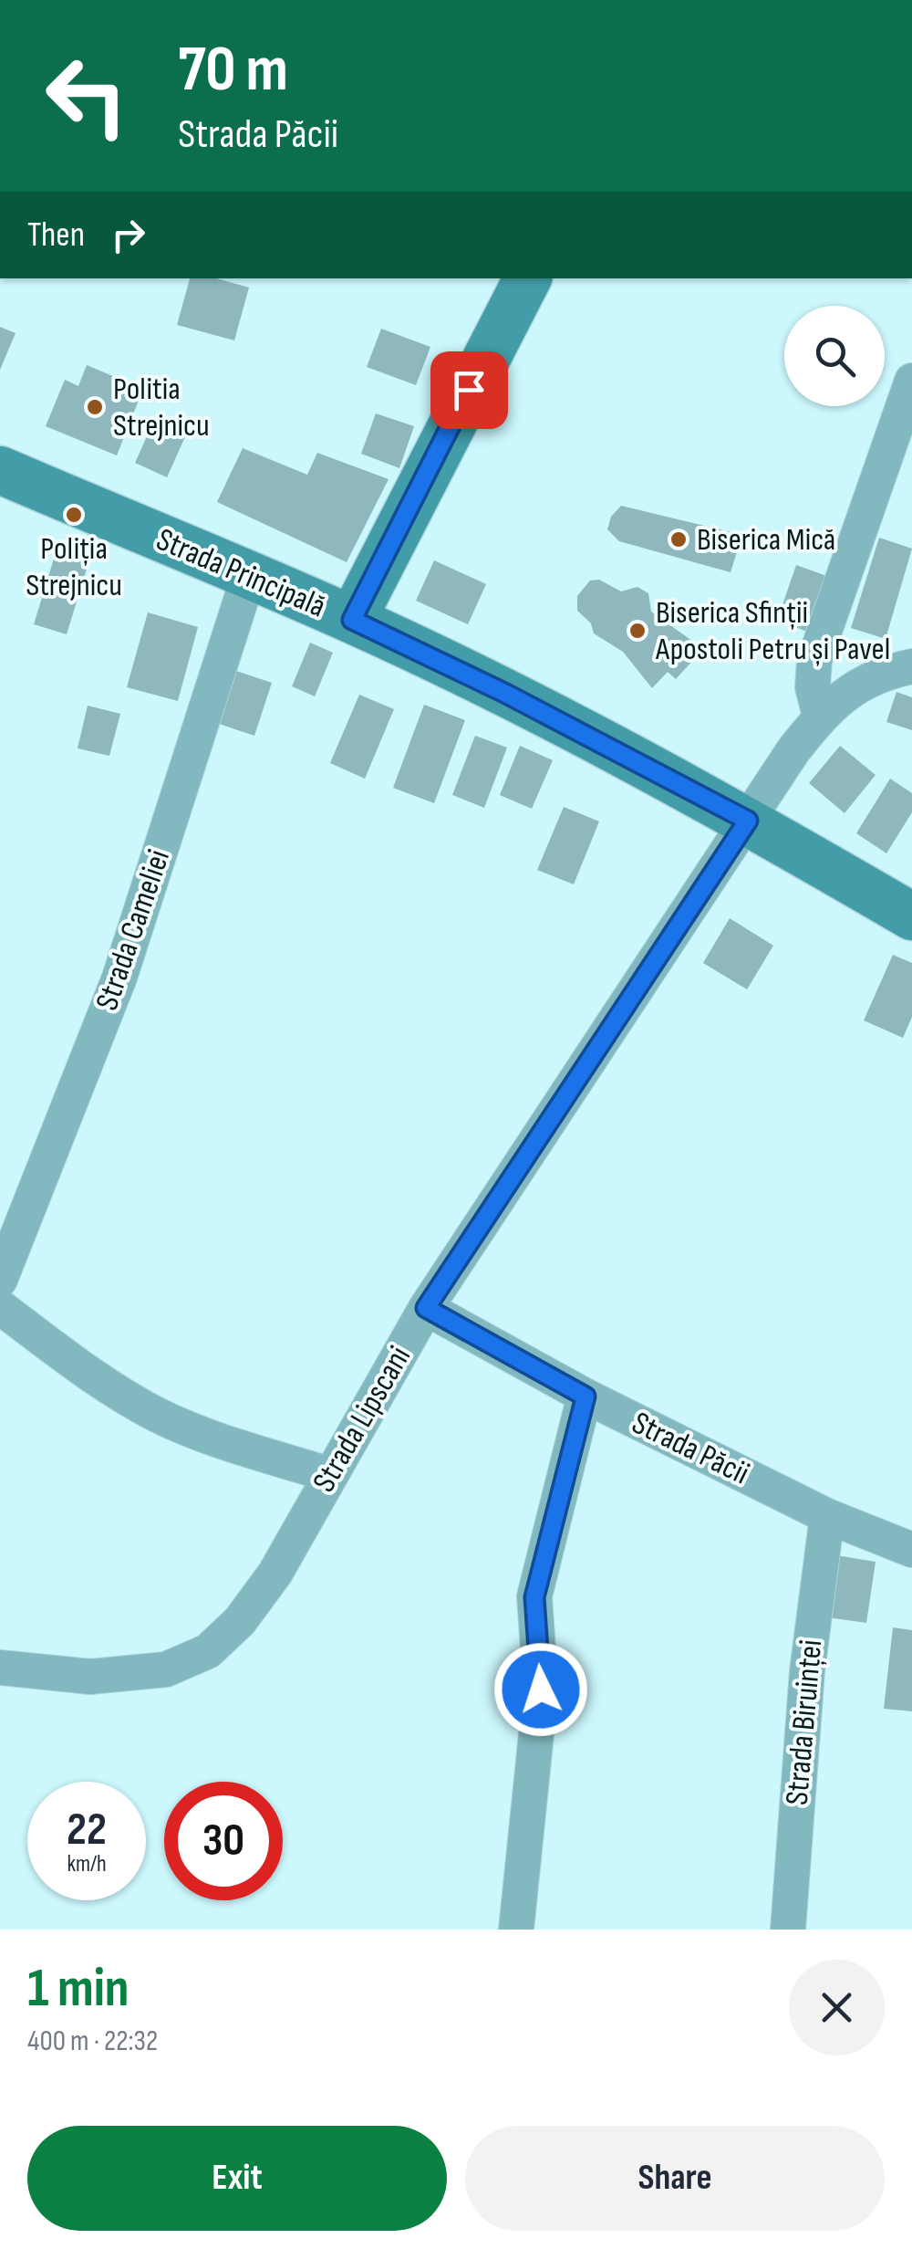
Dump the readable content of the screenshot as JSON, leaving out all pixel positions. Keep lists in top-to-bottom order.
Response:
{
  "streets": {
    "main road": ["Strada Principală"],
    "street": [
      "Strada Cameliei",
      "Strada Lipscani",
      "Strada Păcii",
      "Strada Biruinței"
    ]
  },
  "crossings": [
    ["Strada Principală", "Strada Cameliei"],
    ["Strada Principală", "Strada Lipscani"],
    ["Strada Lipscani", "Strada Păcii"],
    ["Strada Păcii", "Strada Biruinței"]
  ],
  "places": [
    "Politia Strejnicu",
    "Poliția Strejnicu",
    "Biserica Mică",
    "Biserica Sfinții Apostoli Petru și Pavel"
  ],
  "page": {
    "turn": ["70 m", "Strada Păcii"],
    "then": "Then",
    "speed": "22 km/h",
    "limit": "30",
    "heading": ["1 min", "400 m · 22:32"],
    "buttons": ["Exit", "Share"]
  }
}
